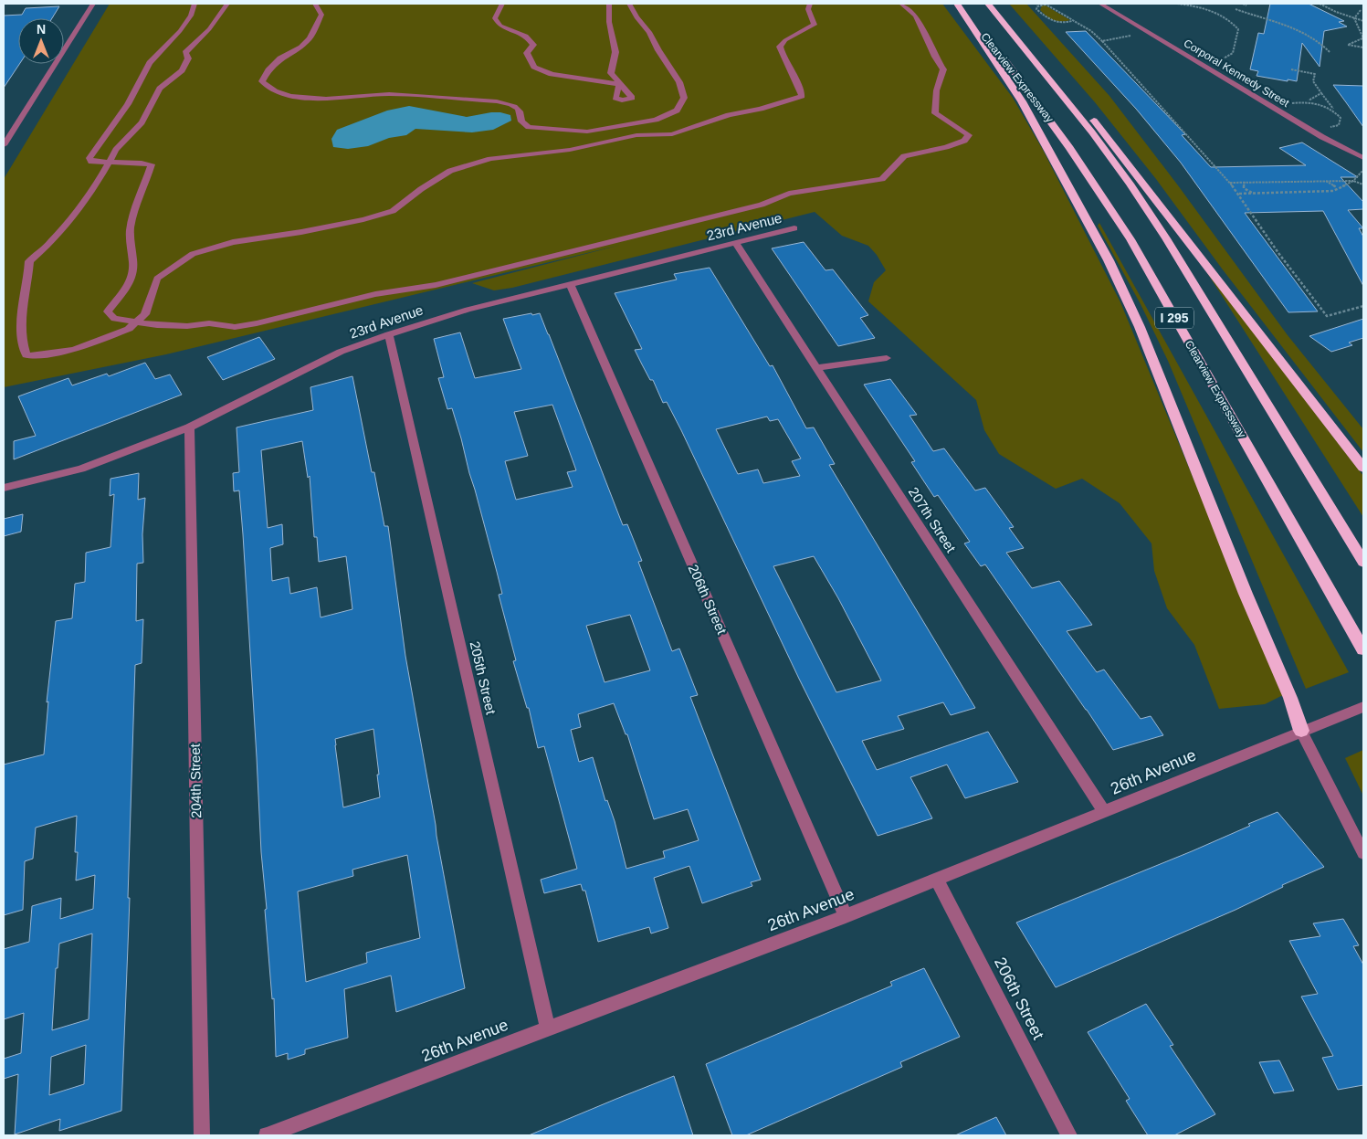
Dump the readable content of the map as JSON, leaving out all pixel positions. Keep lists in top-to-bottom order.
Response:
{
  "streets": {
    "highway": ["Clearview Expressway", "I 295"],
    "street": [
      "Corporal Kennedy Street",
      "23rd Avenue",
      "207th Street",
      "206th Street",
      "205th Street",
      "26th Avenue",
      "204th Street"
    ]
  },
  "crossings": [
    ["23rd Avenue", "207th Street"],
    ["23rd Avenue", "206th Street"],
    ["23rd Avenue", "205th Street"],
    ["23rd Avenue", "204th Street"],
    ["207th Street", "26th Avenue"],
    ["206th Street", "26th Avenue"],
    ["205th Street", "26th Avenue"]
  ],
  "north": "top"
}
